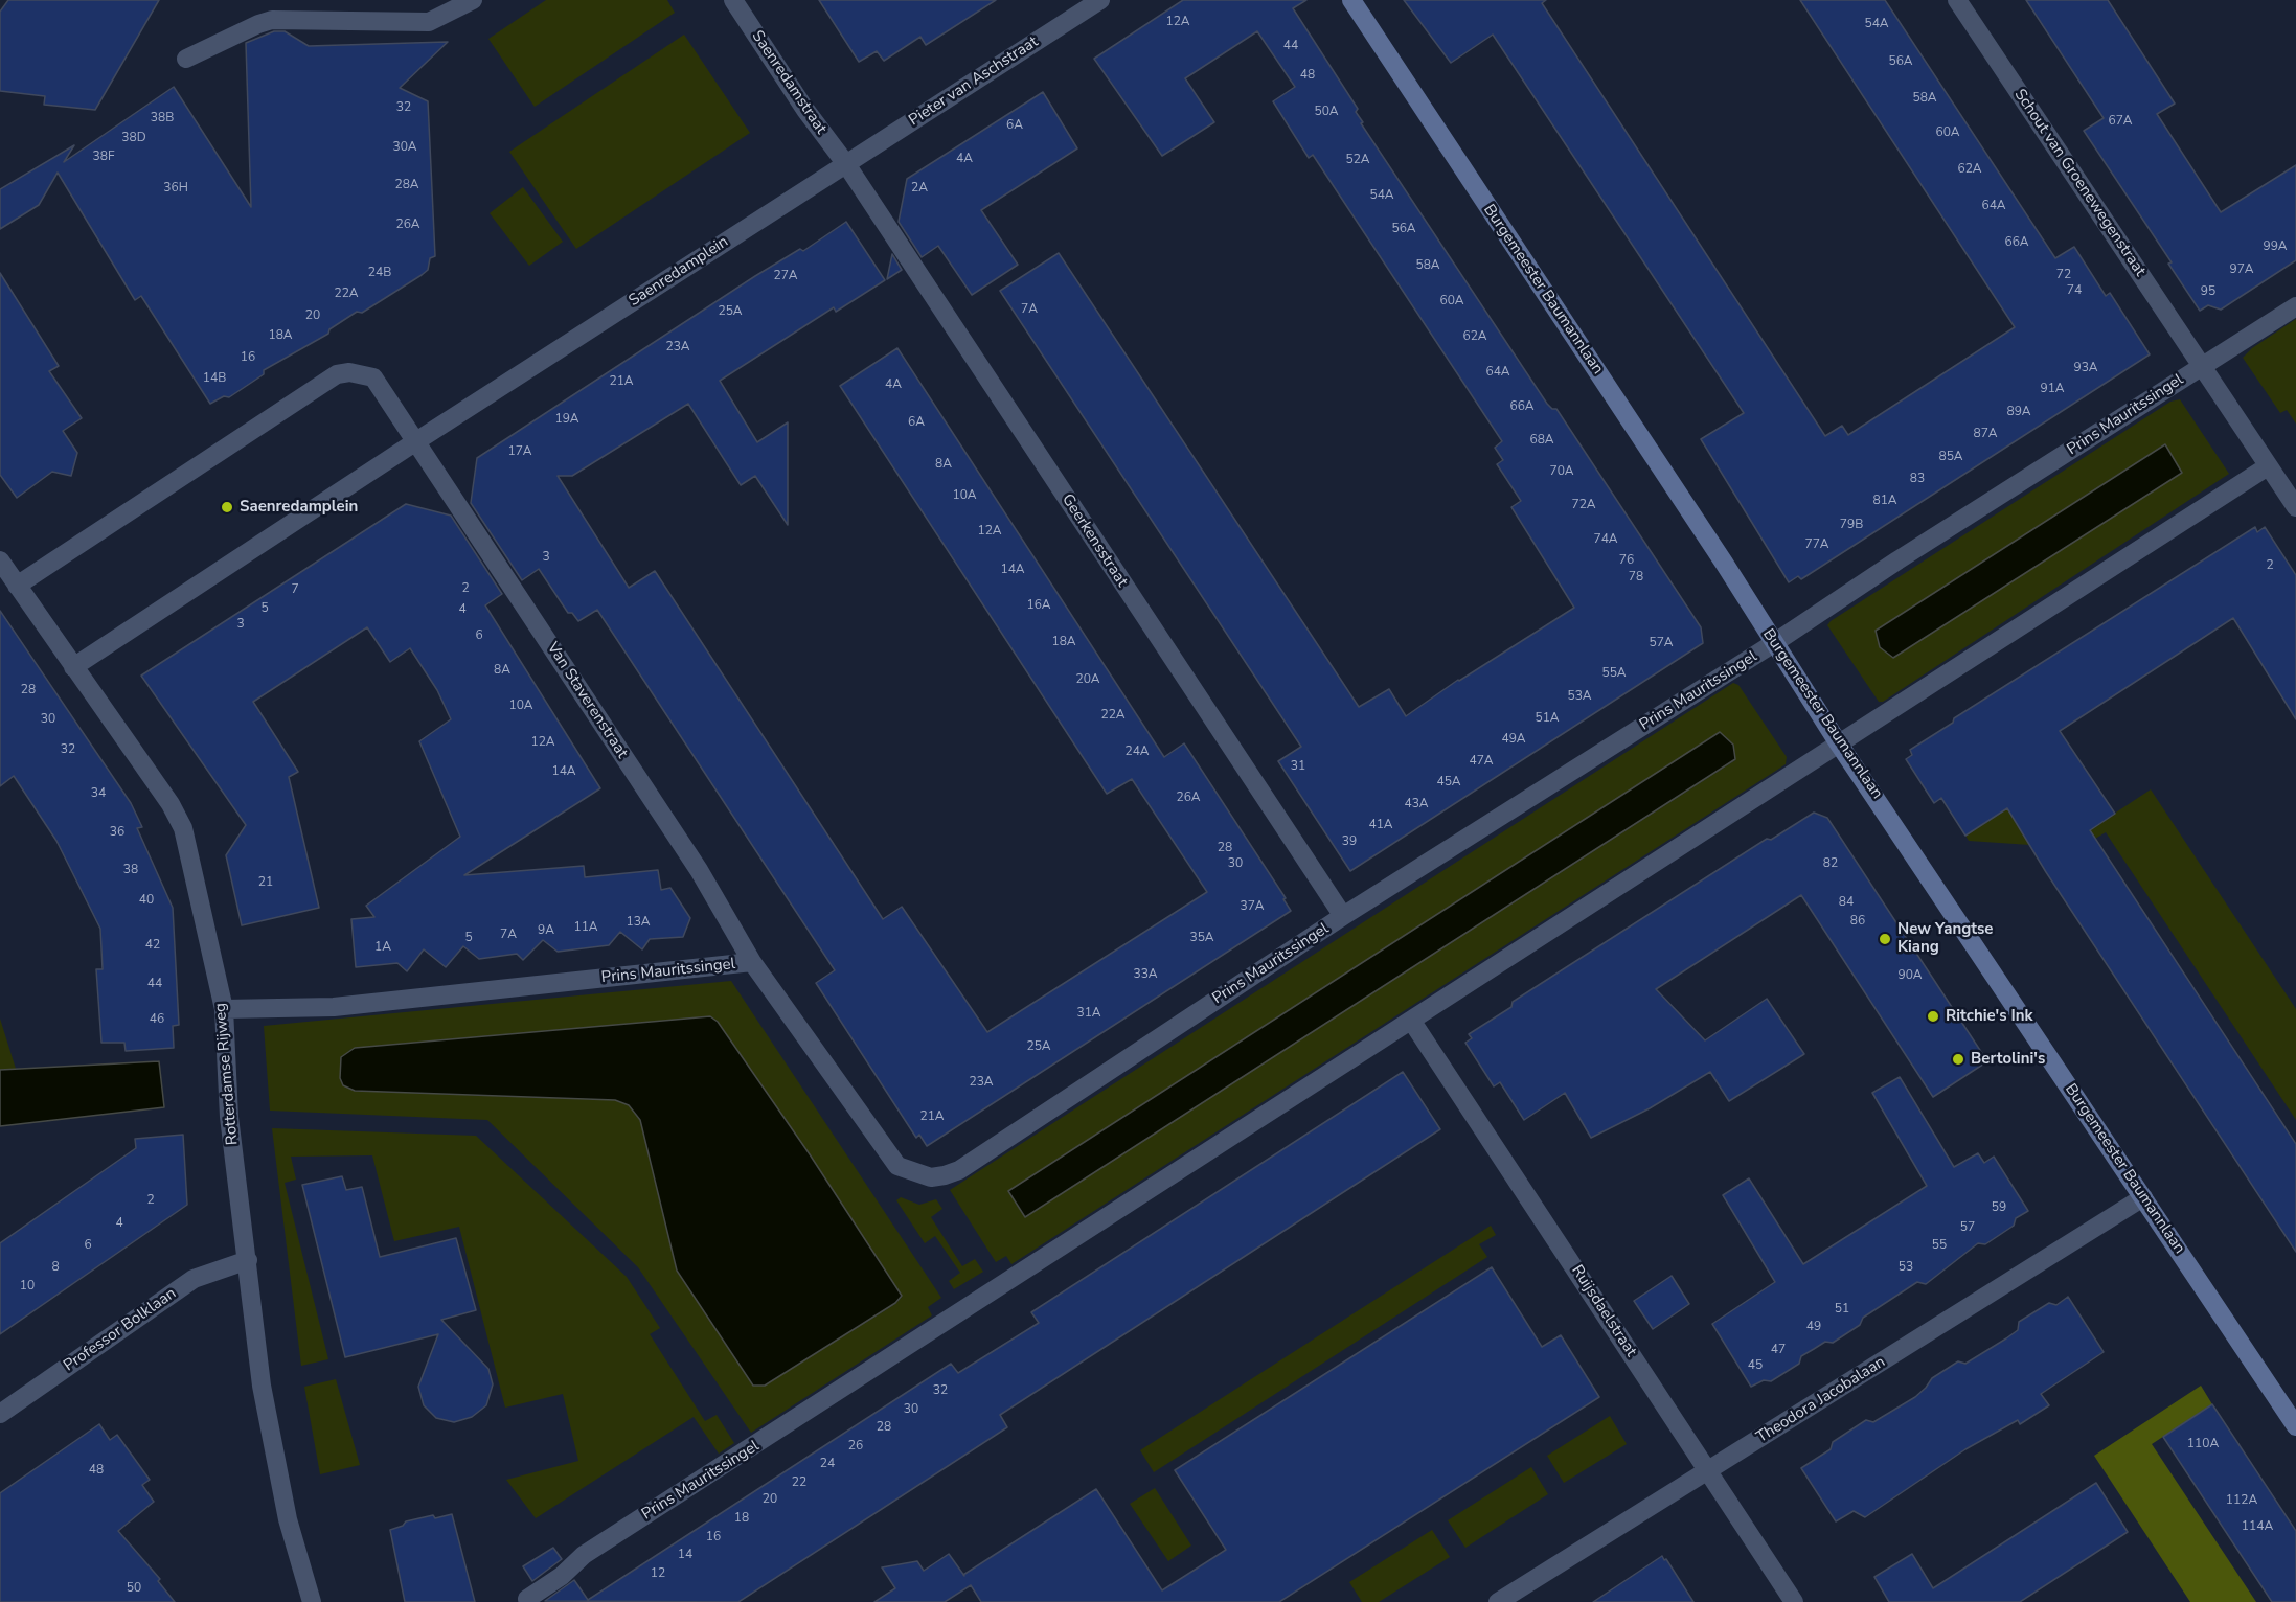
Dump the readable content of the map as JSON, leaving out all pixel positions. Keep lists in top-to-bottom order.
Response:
{
  "streets": {
    "street": [
      "Pieter van Aschstraat",
      "Saenredamstraat",
      "Schout van Groenewegenstraat",
      "Saenredamplein",
      "Burgemeester Baumannlaan",
      "Prins Mauritssingel",
      "Geerkensstraat",
      "Van Staverenstraat",
      "Rotterdamse Rijweg",
      "Ruijsdaelstraat",
      "Professor Bolklaan",
      "Theodora Jacobalaan"
    ]
  },
  "crossings": [
    ["Pieter van Aschstraat", "Saenredamstraat"],
    ["Pieter van Aschstraat", "Saenredamplein"],
    ["Pieter van Aschstraat", "Geerkensstraat"],
    ["Saenredamstraat", "Saenredamplein"],
    ["Saenredamstraat", "Geerkensstraat"],
    ["Schout van Groenewegenstraat", "Prins Mauritssingel"],
    ["Saenredamplein", "Geerkensstraat"],
    ["Saenredamplein", "Van Staverenstraat"],
    ["Saenredamplein", "Rotterdamse Rijweg"],
    ["Burgemeester Baumannlaan", "Prins Mauritssingel"],
    ["Burgemeester Baumannlaan", "Theodora Jacobalaan"],
    ["Prins Mauritssingel", "Geerkensstraat"],
    ["Prins Mauritssingel", "Van Staverenstraat"],
    ["Prins Mauritssingel", "Rotterdamse Rijweg"],
    ["Prins Mauritssingel", "Ruijsdaelstraat"],
    ["Rotterdamse Rijweg", "Professor Bolklaan"],
    ["Ruijsdaelstraat", "Theodora Jacobalaan"]
  ],
  "places": [
    "Saenredamplein",
    "New Yangtse Kiang",
    "Ritchie's Ink",
    "Bertolini's"
  ],
  "house_numbers": [
    "12A",
    "54A",
    "44",
    "56A",
    "48",
    "58A",
    "32",
    "50A",
    "38B",
    "67A",
    "6A",
    "60A",
    "38D",
    "30A",
    "38F",
    "4A",
    "52A",
    "62A",
    "28A",
    "36H",
    "2A",
    "54A",
    "64A",
    "26A",
    "56A",
    "66A",
    "99A",
    "58A",
    "97A",
    "24B",
    "72",
    "27A",
    "74",
    "95",
    "22A",
    "60A",
    "7A",
    "25A",
    "20",
    "18A",
    "62A",
    "23A",
    "16",
    "93A",
    "64A",
    "14B",
    "21A",
    "4A",
    "91A",
    "66A",
    "89A",
    "19A",
    "6A",
    "87A",
    "68A",
    "17A",
    "85A",
    "8A",
    "70A",
    "83",
    "10A",
    "81A",
    "72A",
    "79B",
    "12A",
    "74A",
    "77A",
    "3",
    "76",
    "2",
    "14A",
    "78",
    "2",
    "7",
    "16A",
    "5",
    "4",
    "3",
    "6",
    "18A",
    "57A",
    "8A",
    "55A",
    "20A",
    "28",
    "53A",
    "10A",
    "22A",
    "51A",
    "30",
    "49A",
    "12A",
    "32",
    "24A",
    "47A",
    "31",
    "14A",
    "45A",
    "34",
    "26A",
    "43A",
    "41A",
    "36",
    "39",
    "28",
    "30",
    "82",
    "38",
    "21",
    "40",
    "84",
    "37A",
    "86",
    "13A",
    "11A",
    "9A",
    "7A",
    "5",
    "35A",
    "42",
    "1A",
    "33A",
    "90A",
    "44",
    "31A",
    "46",
    "25A",
    "23A",
    "21A",
    "2",
    "59",
    "4",
    "57",
    "6",
    "55",
    "8",
    "53",
    "10",
    "51",
    "49",
    "47",
    "45",
    "32",
    "30",
    "28",
    "110A",
    "26",
    "24",
    "48",
    "22",
    "20",
    "112A",
    "18",
    "114A",
    "16",
    "14",
    "12",
    "50"
  ]
}
